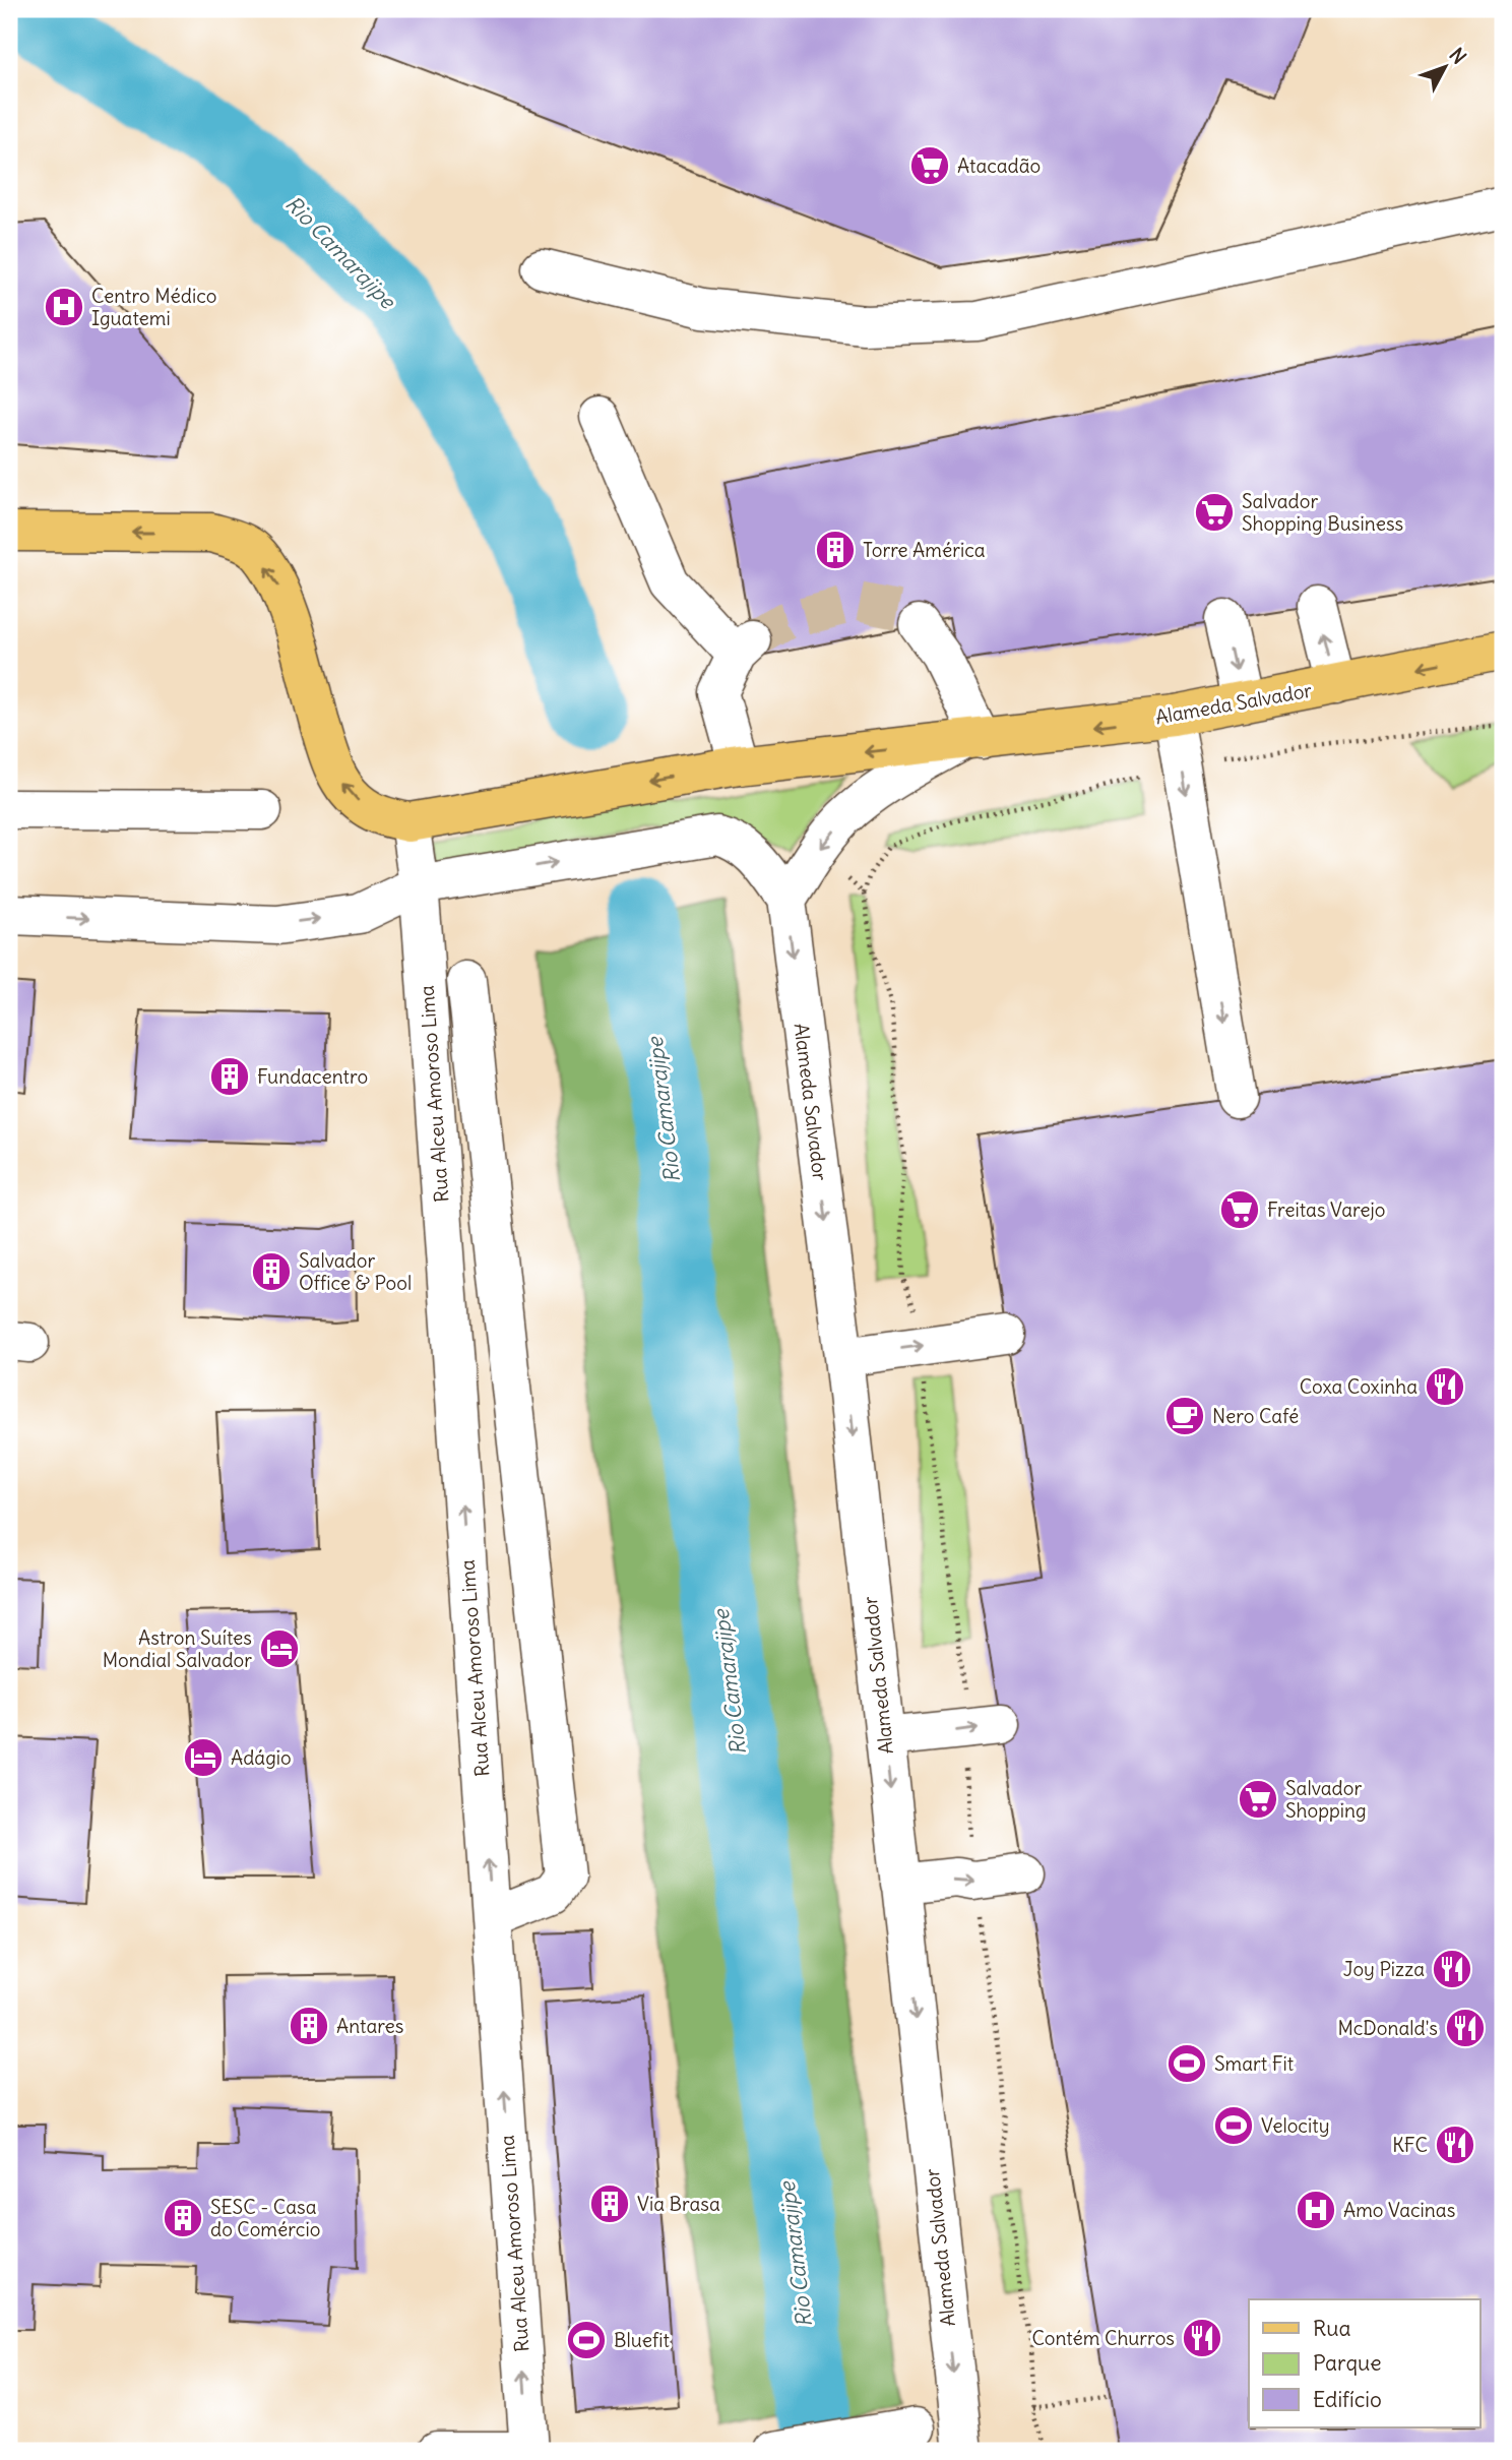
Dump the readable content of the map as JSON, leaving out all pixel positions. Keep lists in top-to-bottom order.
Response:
{
  "streets": {
    "main road": ["Alameda Salvador"],
    "street": ["Rua Alceu Amoroso Lima"]
  },
  "crossings": [
    ["Alameda Salvador", "Rua Alceu Amoroso Lima"]
  ],
  "water": ["Rio Camarajipe"],
  "places": {
    "supermarket": [
      "Atacadão",
      "Salvador Shopping Business",
      "Freitas Varejo",
      "Salvador Shopping"
    ],
    "hospital": ["Centro Médico Iguatemi", "Amo Vacinas"],
    "building": [
      "Torre América",
      "Fundacentro",
      "Salvador Office & Pool",
      "Antares",
      "Via Brasa",
      "SESC - Casa do Comércio"
    ],
    "restaurant": [
      "Coxa Coxinha",
      "Joy Pizza",
      "McDonald's",
      "KFC",
      "Contém Churros"
    ],
    "cafe": ["Nero Café"],
    "hotel": ["Astron Suítes Mondial Salvador", "Adágio"],
    "sports": ["Smart Fit", "Velocity", "Bluefit"]
  },
  "legend": ["Rua", "Parque", "Edifício"],
  "north": "top right"
}
